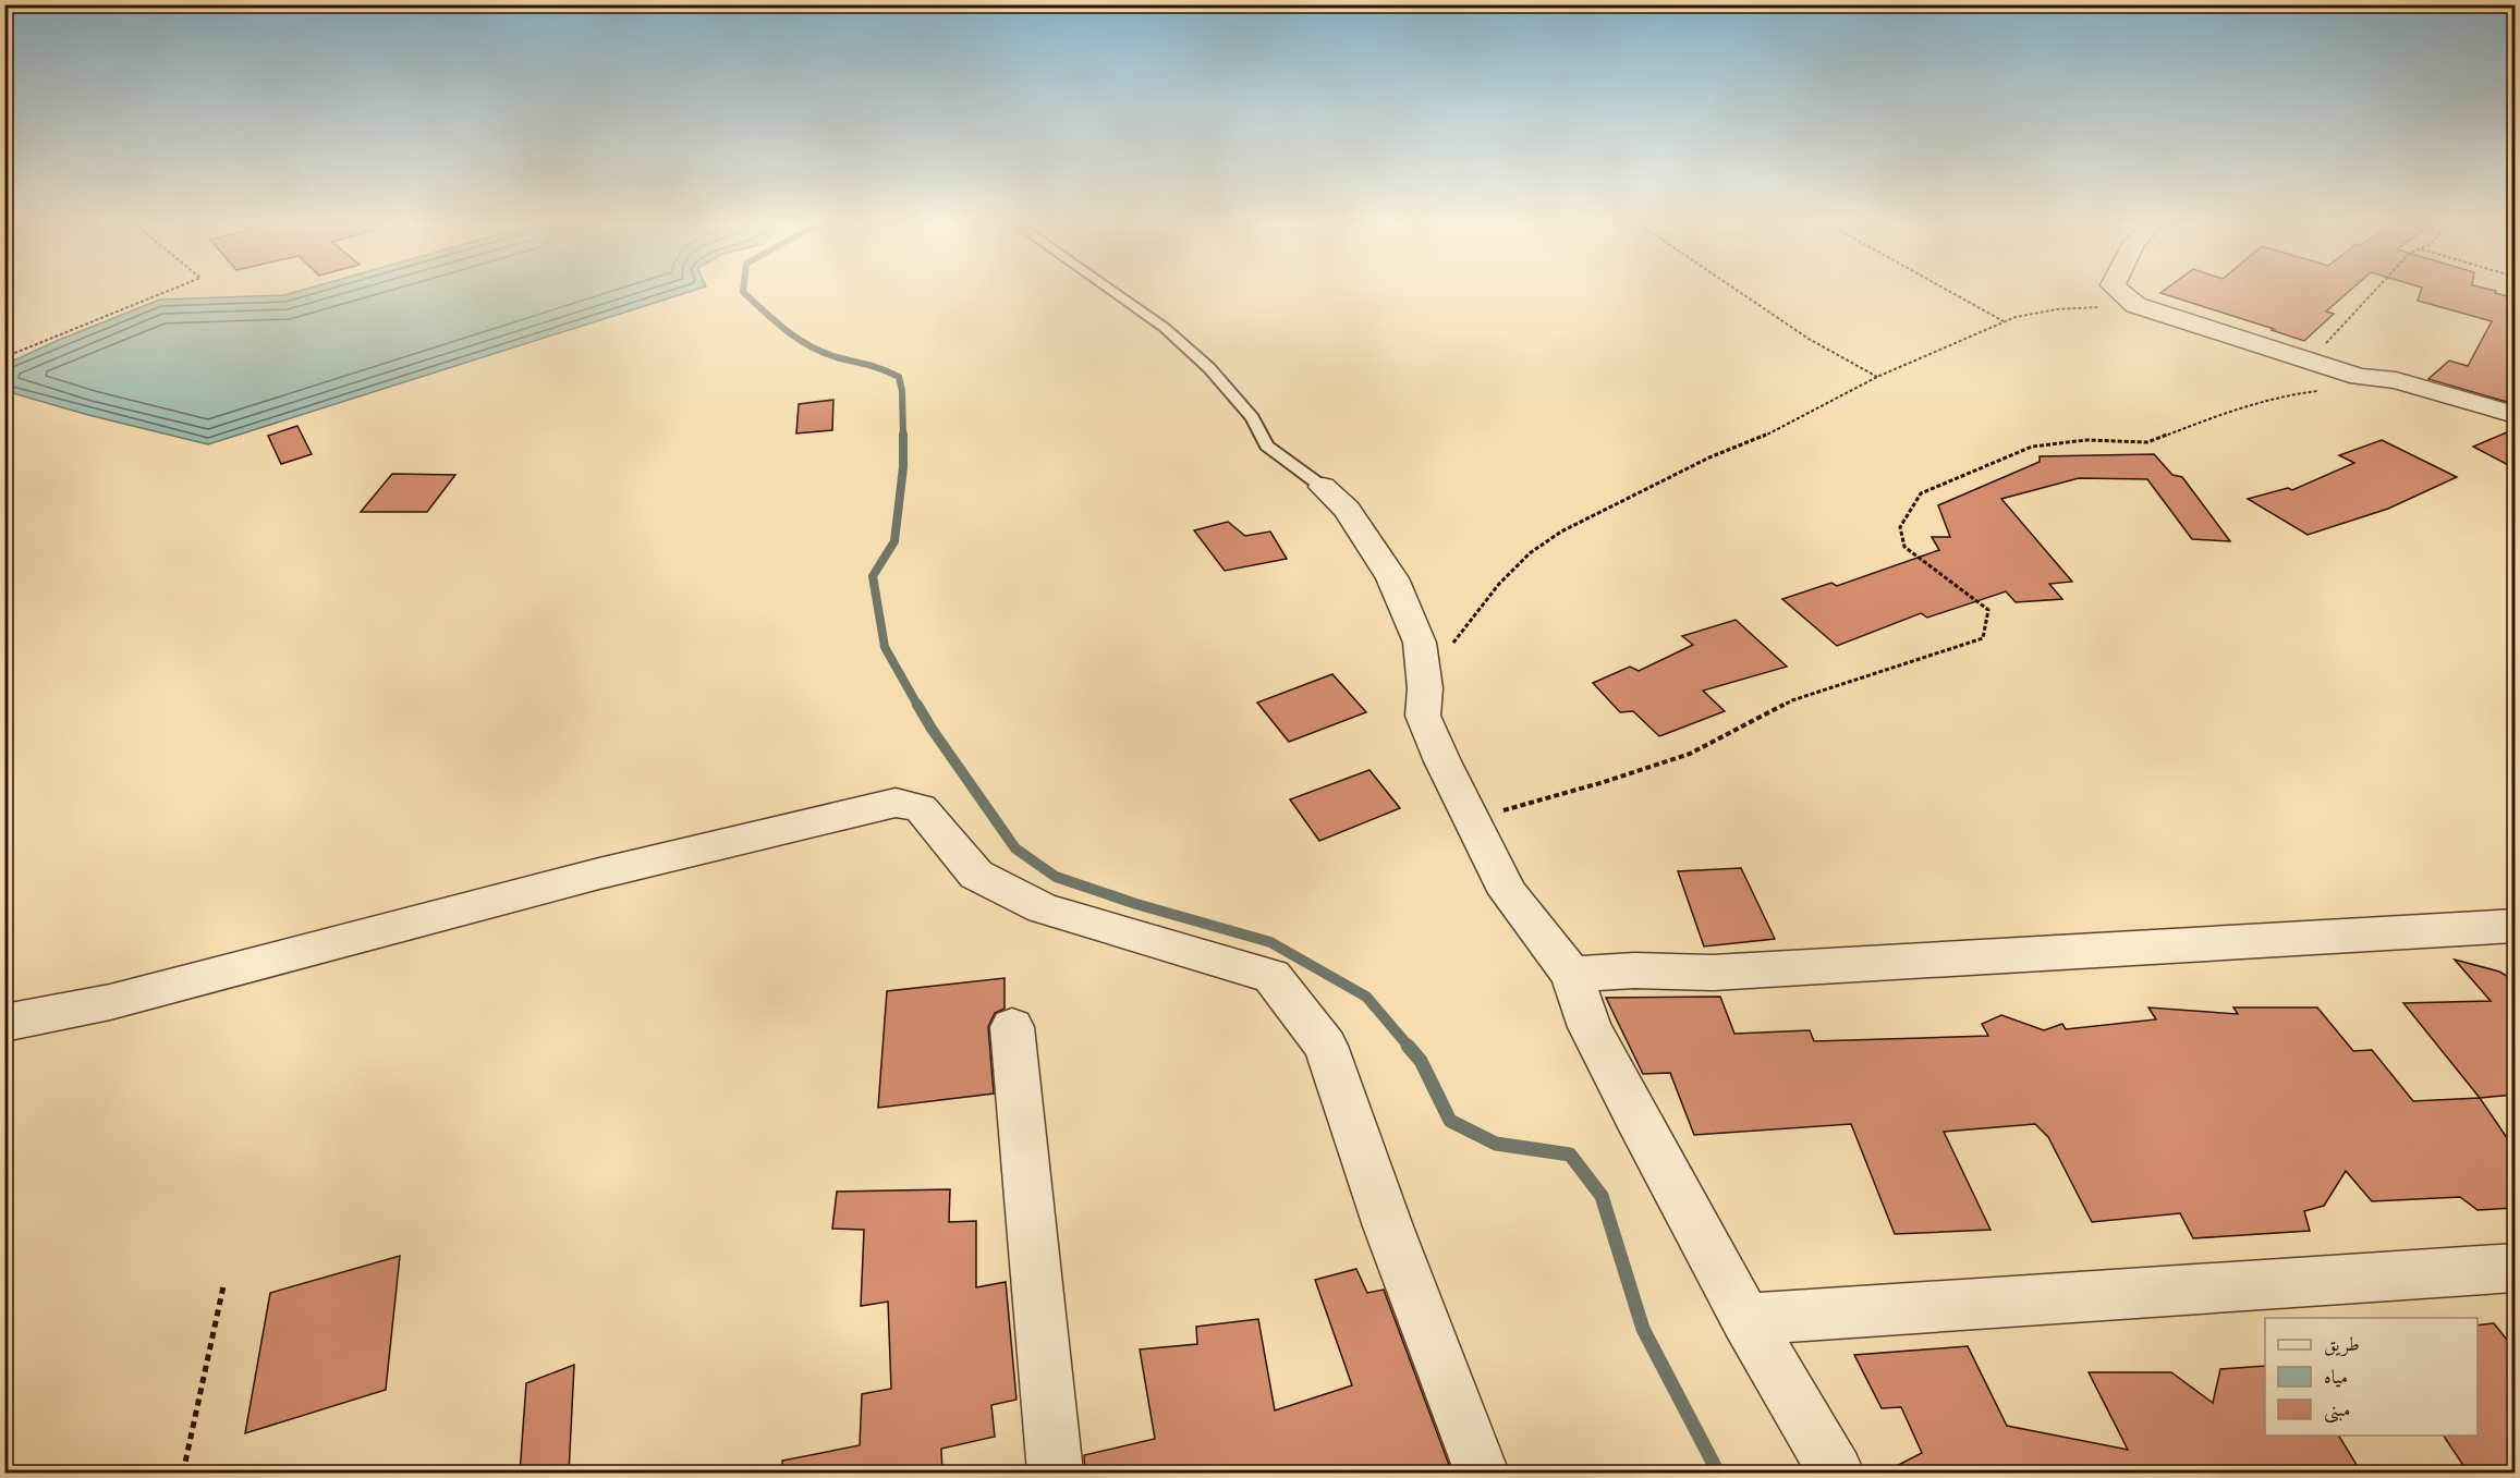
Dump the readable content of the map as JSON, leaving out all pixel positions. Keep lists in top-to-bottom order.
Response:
{
  "legend": ["طريق", "مياه", "مبنى"]
}
